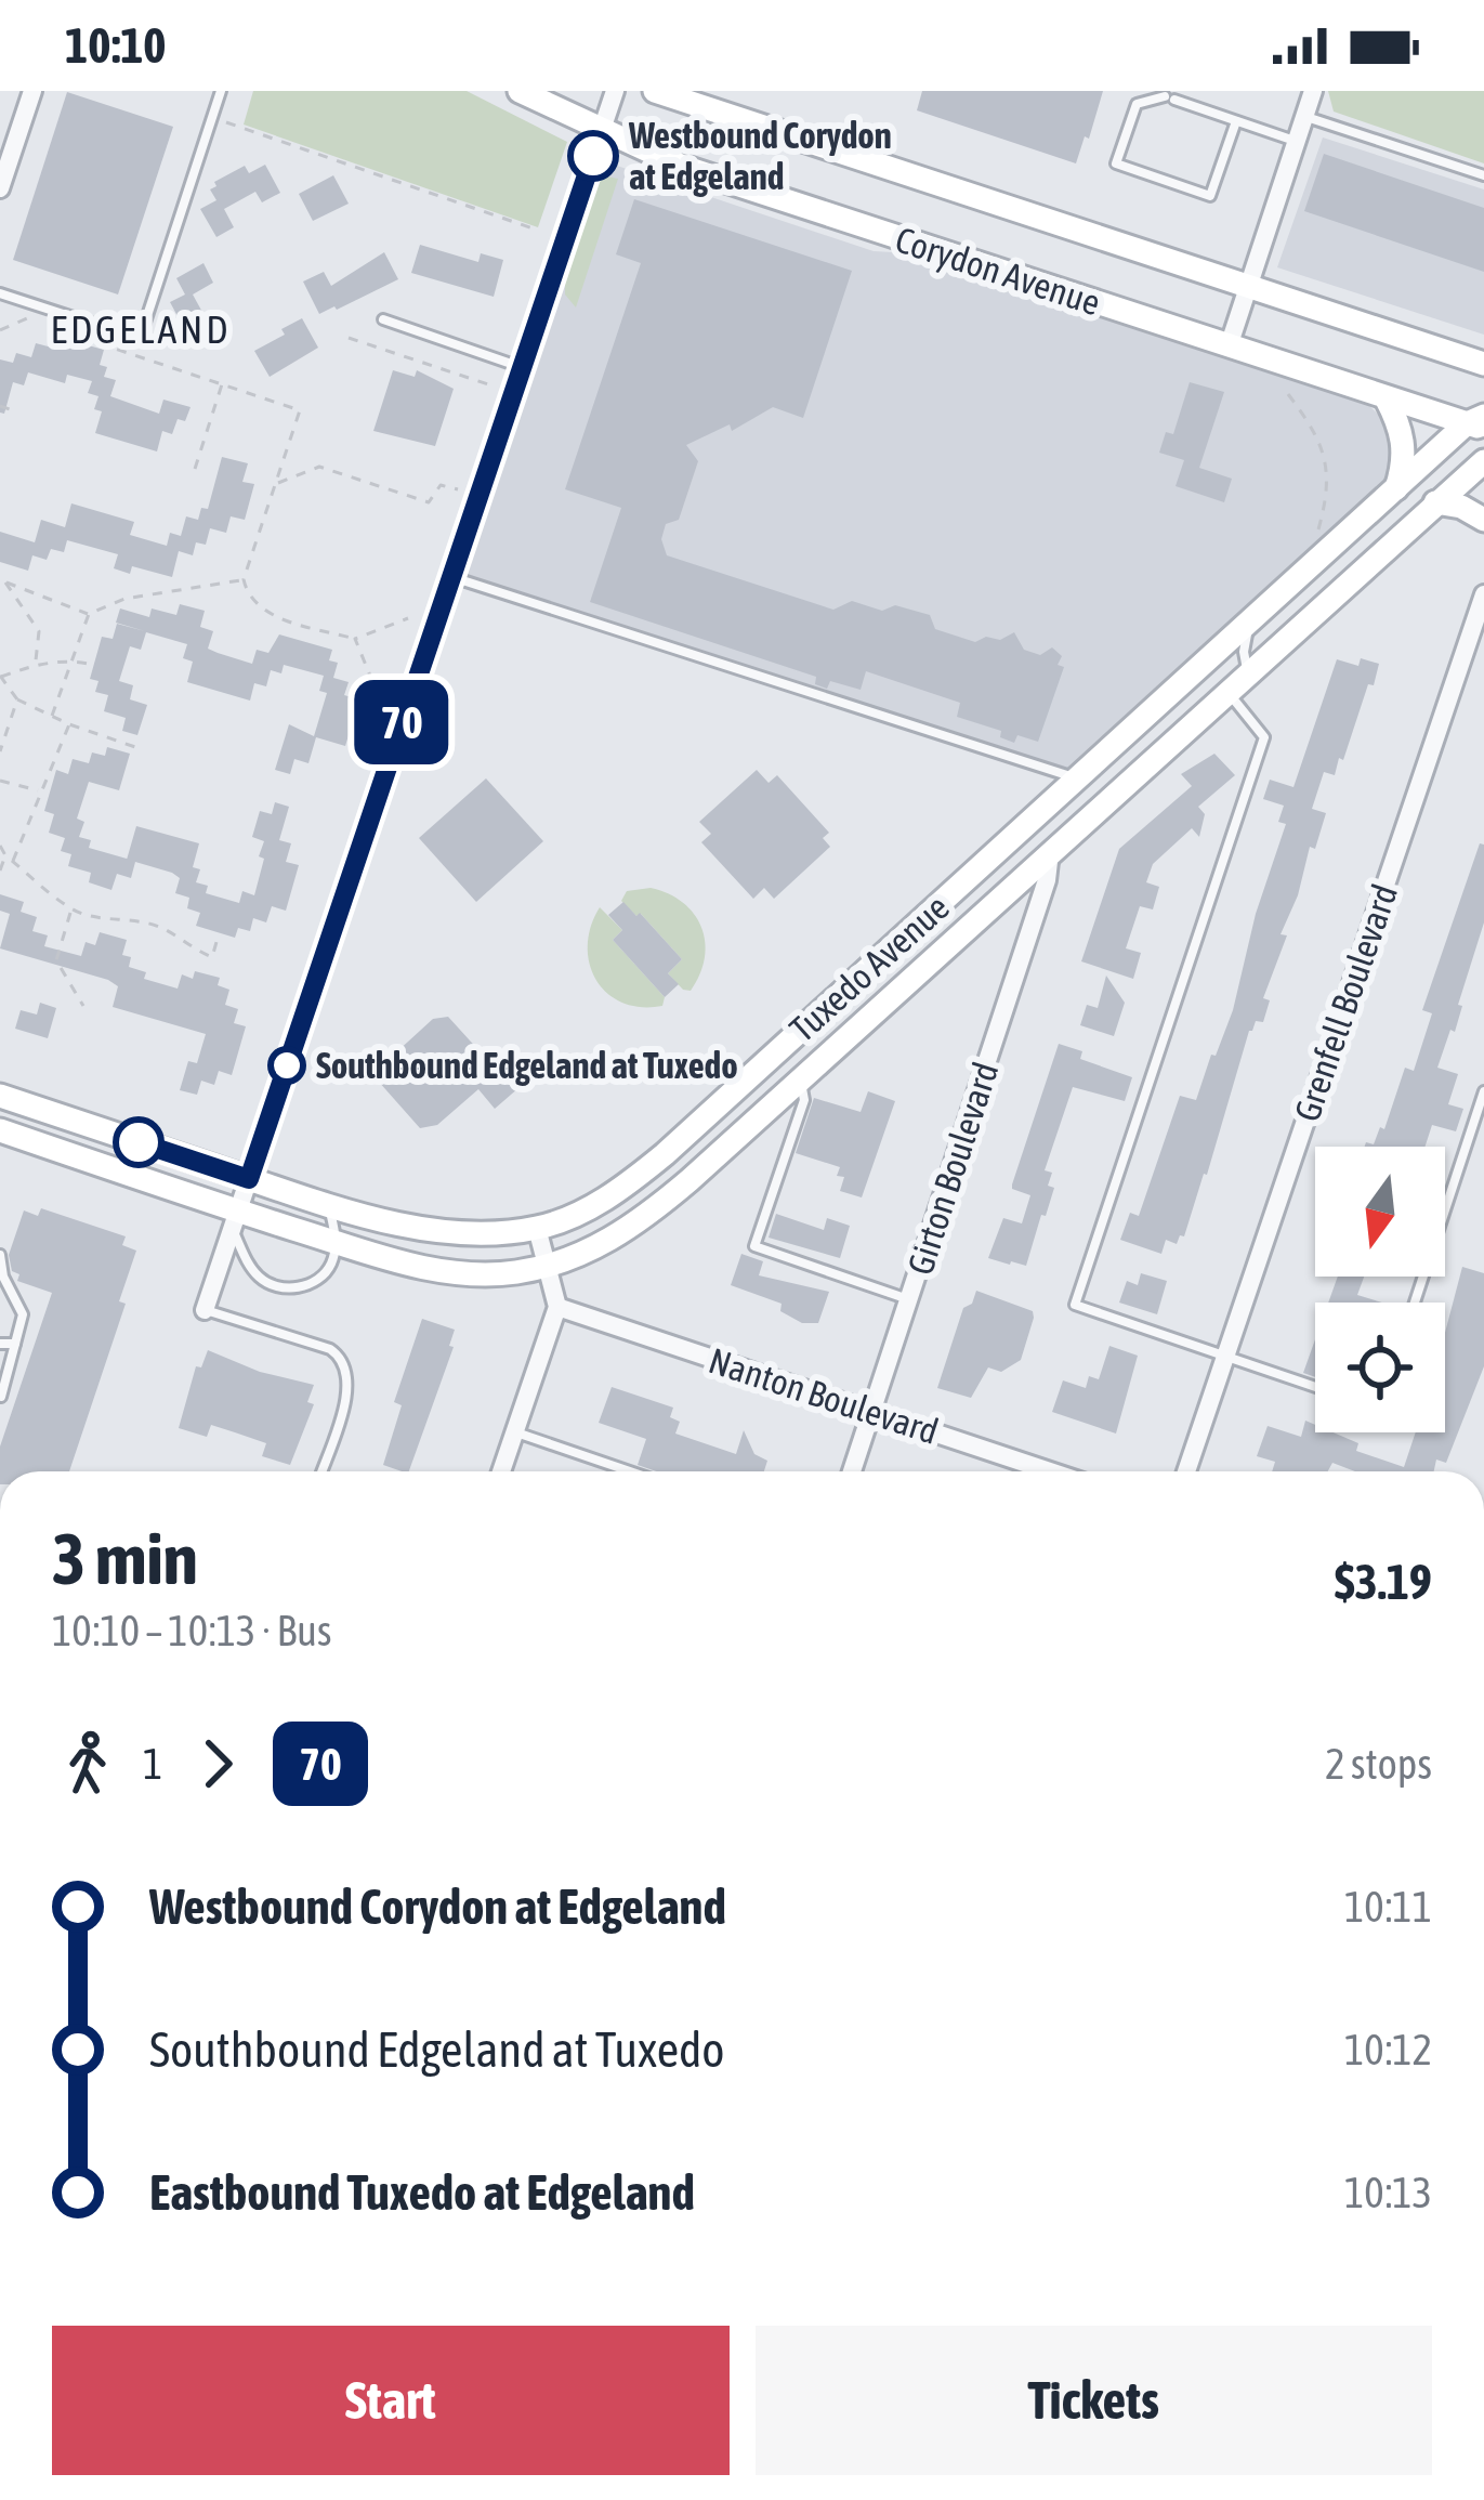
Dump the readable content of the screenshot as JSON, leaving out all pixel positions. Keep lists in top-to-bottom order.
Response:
{
  "streets": {
    "main road": ["Corydon Avenue", "Tuxedo Avenue"],
    "street": ["Grenfell Boulevard", "Girton Boulevard", "Nanton Boulevard"]
  },
  "crossings": [
    ["Corydon Avenue", "Tuxedo Avenue"],
    ["Tuxedo Avenue", "Girton Boulevard"],
    ["Girton Boulevard", "Nanton Boulevard"]
  ],
  "districts": ["EDGELAND"],
  "places": ["Westbound Corydon at Edgeland", "Southbound Edgeland at Tuxedo"],
  "lines": ["bus line 70"],
  "north": "bottom",
  "page": {
    "status": "10:10",
    "on_map": "70",
    "heading": ["3 min", "10:10 – 10:13 · Bus", "$3.19"],
    "legs": ["1", "70", "2 stops"],
    "list": [
      {
        "name": "Westbound Corydon at Edgeland",
        "value": "10:11"
      },
      {
        "name": "Southbound Edgeland at Tuxedo",
        "value": "10:12"
      },
      {
        "name": "Eastbound Tuxedo at Edgeland",
        "value": "10:13"
      }
    ],
    "buttons": ["Start", "Tickets"]
  }
}
